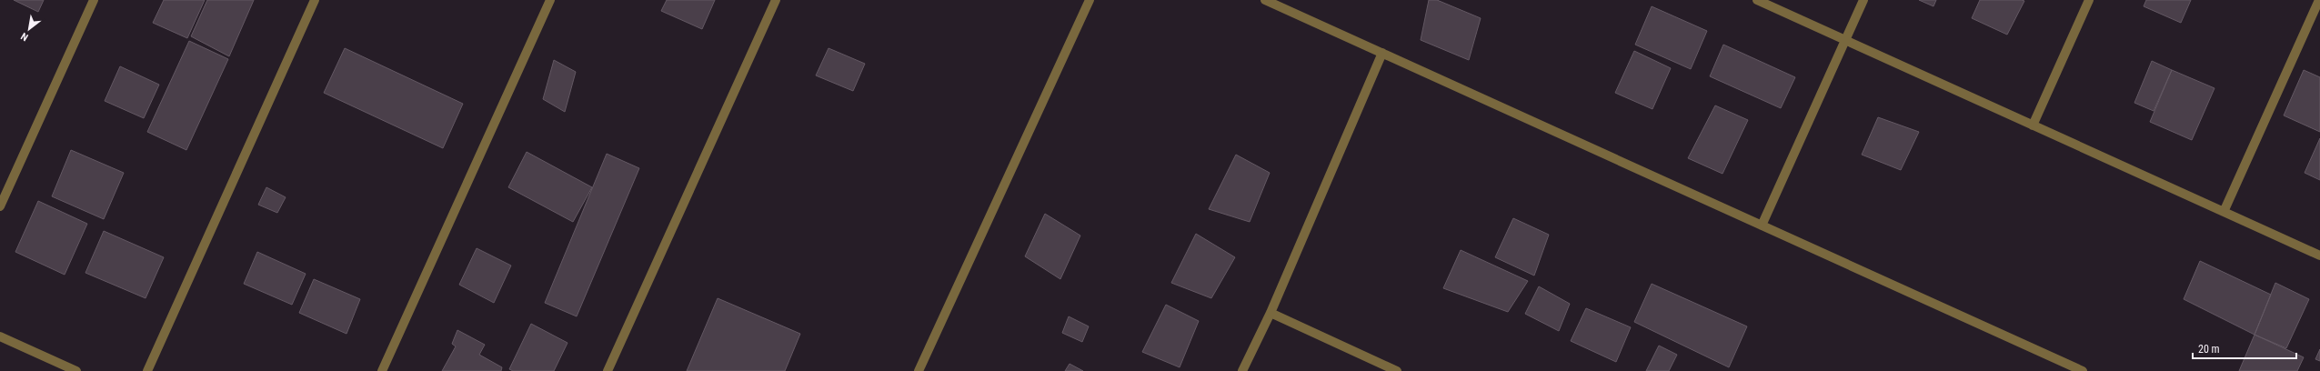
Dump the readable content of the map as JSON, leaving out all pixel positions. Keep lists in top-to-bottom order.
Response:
{
  "scale_bar": "20 m",
  "north": "bottom left"
}
